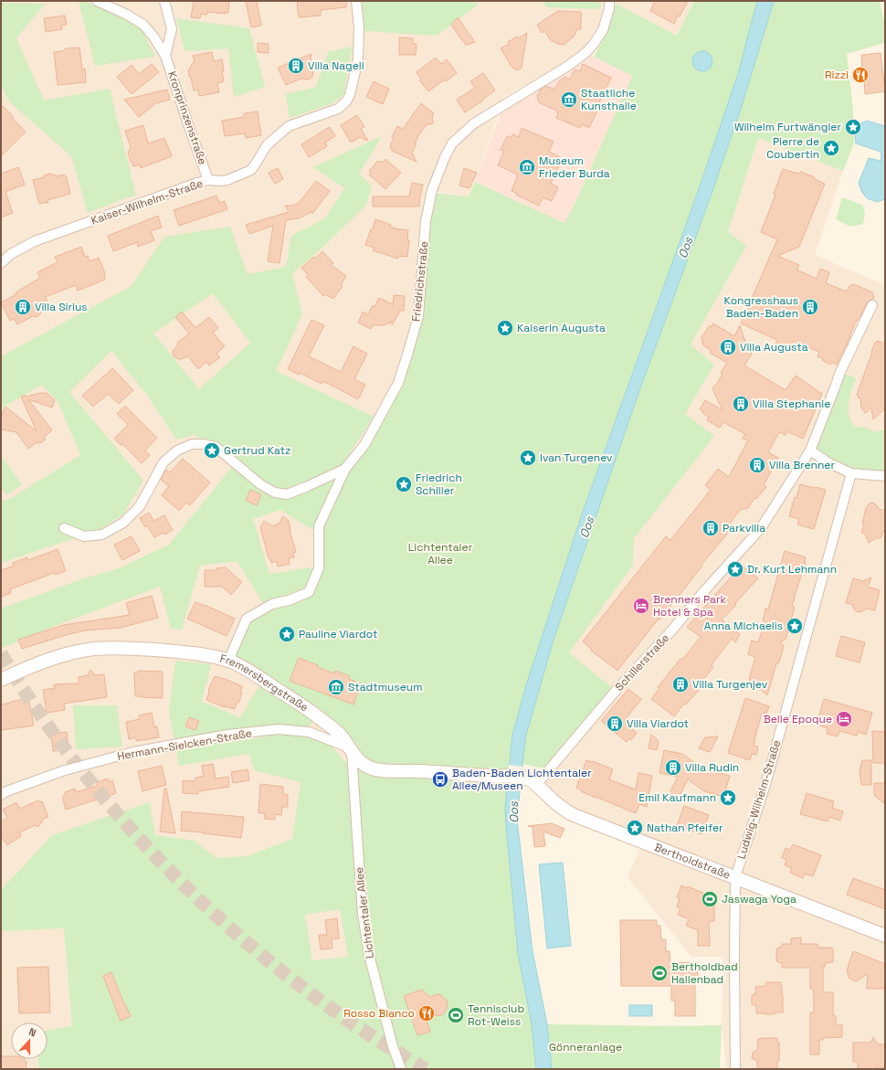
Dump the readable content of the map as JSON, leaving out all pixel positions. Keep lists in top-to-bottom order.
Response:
{
  "streets": {
    "main road": ["Fremersbergstraße", "Bertholdstraße"],
    "street": [
      "Kronprinzenstraße",
      "Kaiser-Wilhelm-Straße",
      "Friedrichstraße",
      "Schillerstraße",
      "Hermann-Sielcken-Straße",
      "Ludwig-Wilhelm-Straße",
      "Lichtentaler Allee"
    ]
  },
  "crossings": [
    ["Kronprinzenstraße", "Kaiser-Wilhelm-Straße"],
    ["Friedrichstraße", "Fremersbergstraße"],
    ["Schillerstraße", "Bertholdstraße"],
    ["Fremersbergstraße", "Hermann-Sielcken-Straße"],
    ["Fremersbergstraße", "Bertholdstraße"],
    ["Fremersbergstraße", "Lichtentaler Allee"],
    ["Hermann-Sielcken-Straße", "Lichtentaler Allee"],
    ["Ludwig-Wilhelm-Straße", "Bertholdstraße"]
  ],
  "water": ["Oos"],
  "parks": ["Lichtentaler Allee", "Gönneranlage"],
  "places": {
    "building": [
      "Villa Nagell",
      "Villa Sirius",
      "Kongresshaus Baden-Baden",
      "Villa Augusta",
      "Villa Stephanie",
      "Villa Brenner",
      "Parkvilla",
      "Villa Turgenjev",
      "Villa Viardot",
      "Villa Rudin"
    ],
    "restaurant": ["Rizzi", "Rosso Bianco"],
    "museum": ["Staatliche Kunsthalle", "Museum Frieder Burda", "Stadtmuseum"],
    "place": [
      "Wilhelm Furtwängler",
      "Pierre de Coubertin",
      "Kaiserin Augusta",
      "Gertrud Katz",
      "Ivan Turgenev",
      "Friedrich Schiller",
      "Dr. Kurt Lehmann",
      "Anna Michaelis",
      "Pauline Viardot",
      "Emil Kaufmann",
      "Nathan Pfeifer"
    ],
    "hotel": ["Brenners Park Hotel & Spa", "Belle Epoque"],
    "bus stop": ["Baden-Baden Lichtentaler Allee/Museen"],
    "sports": ["Jaswaga Yoga", "Bertholdbad Hallenbad", "Tennisclub Rot-Weiss"]
  },
  "north": "top"
}
